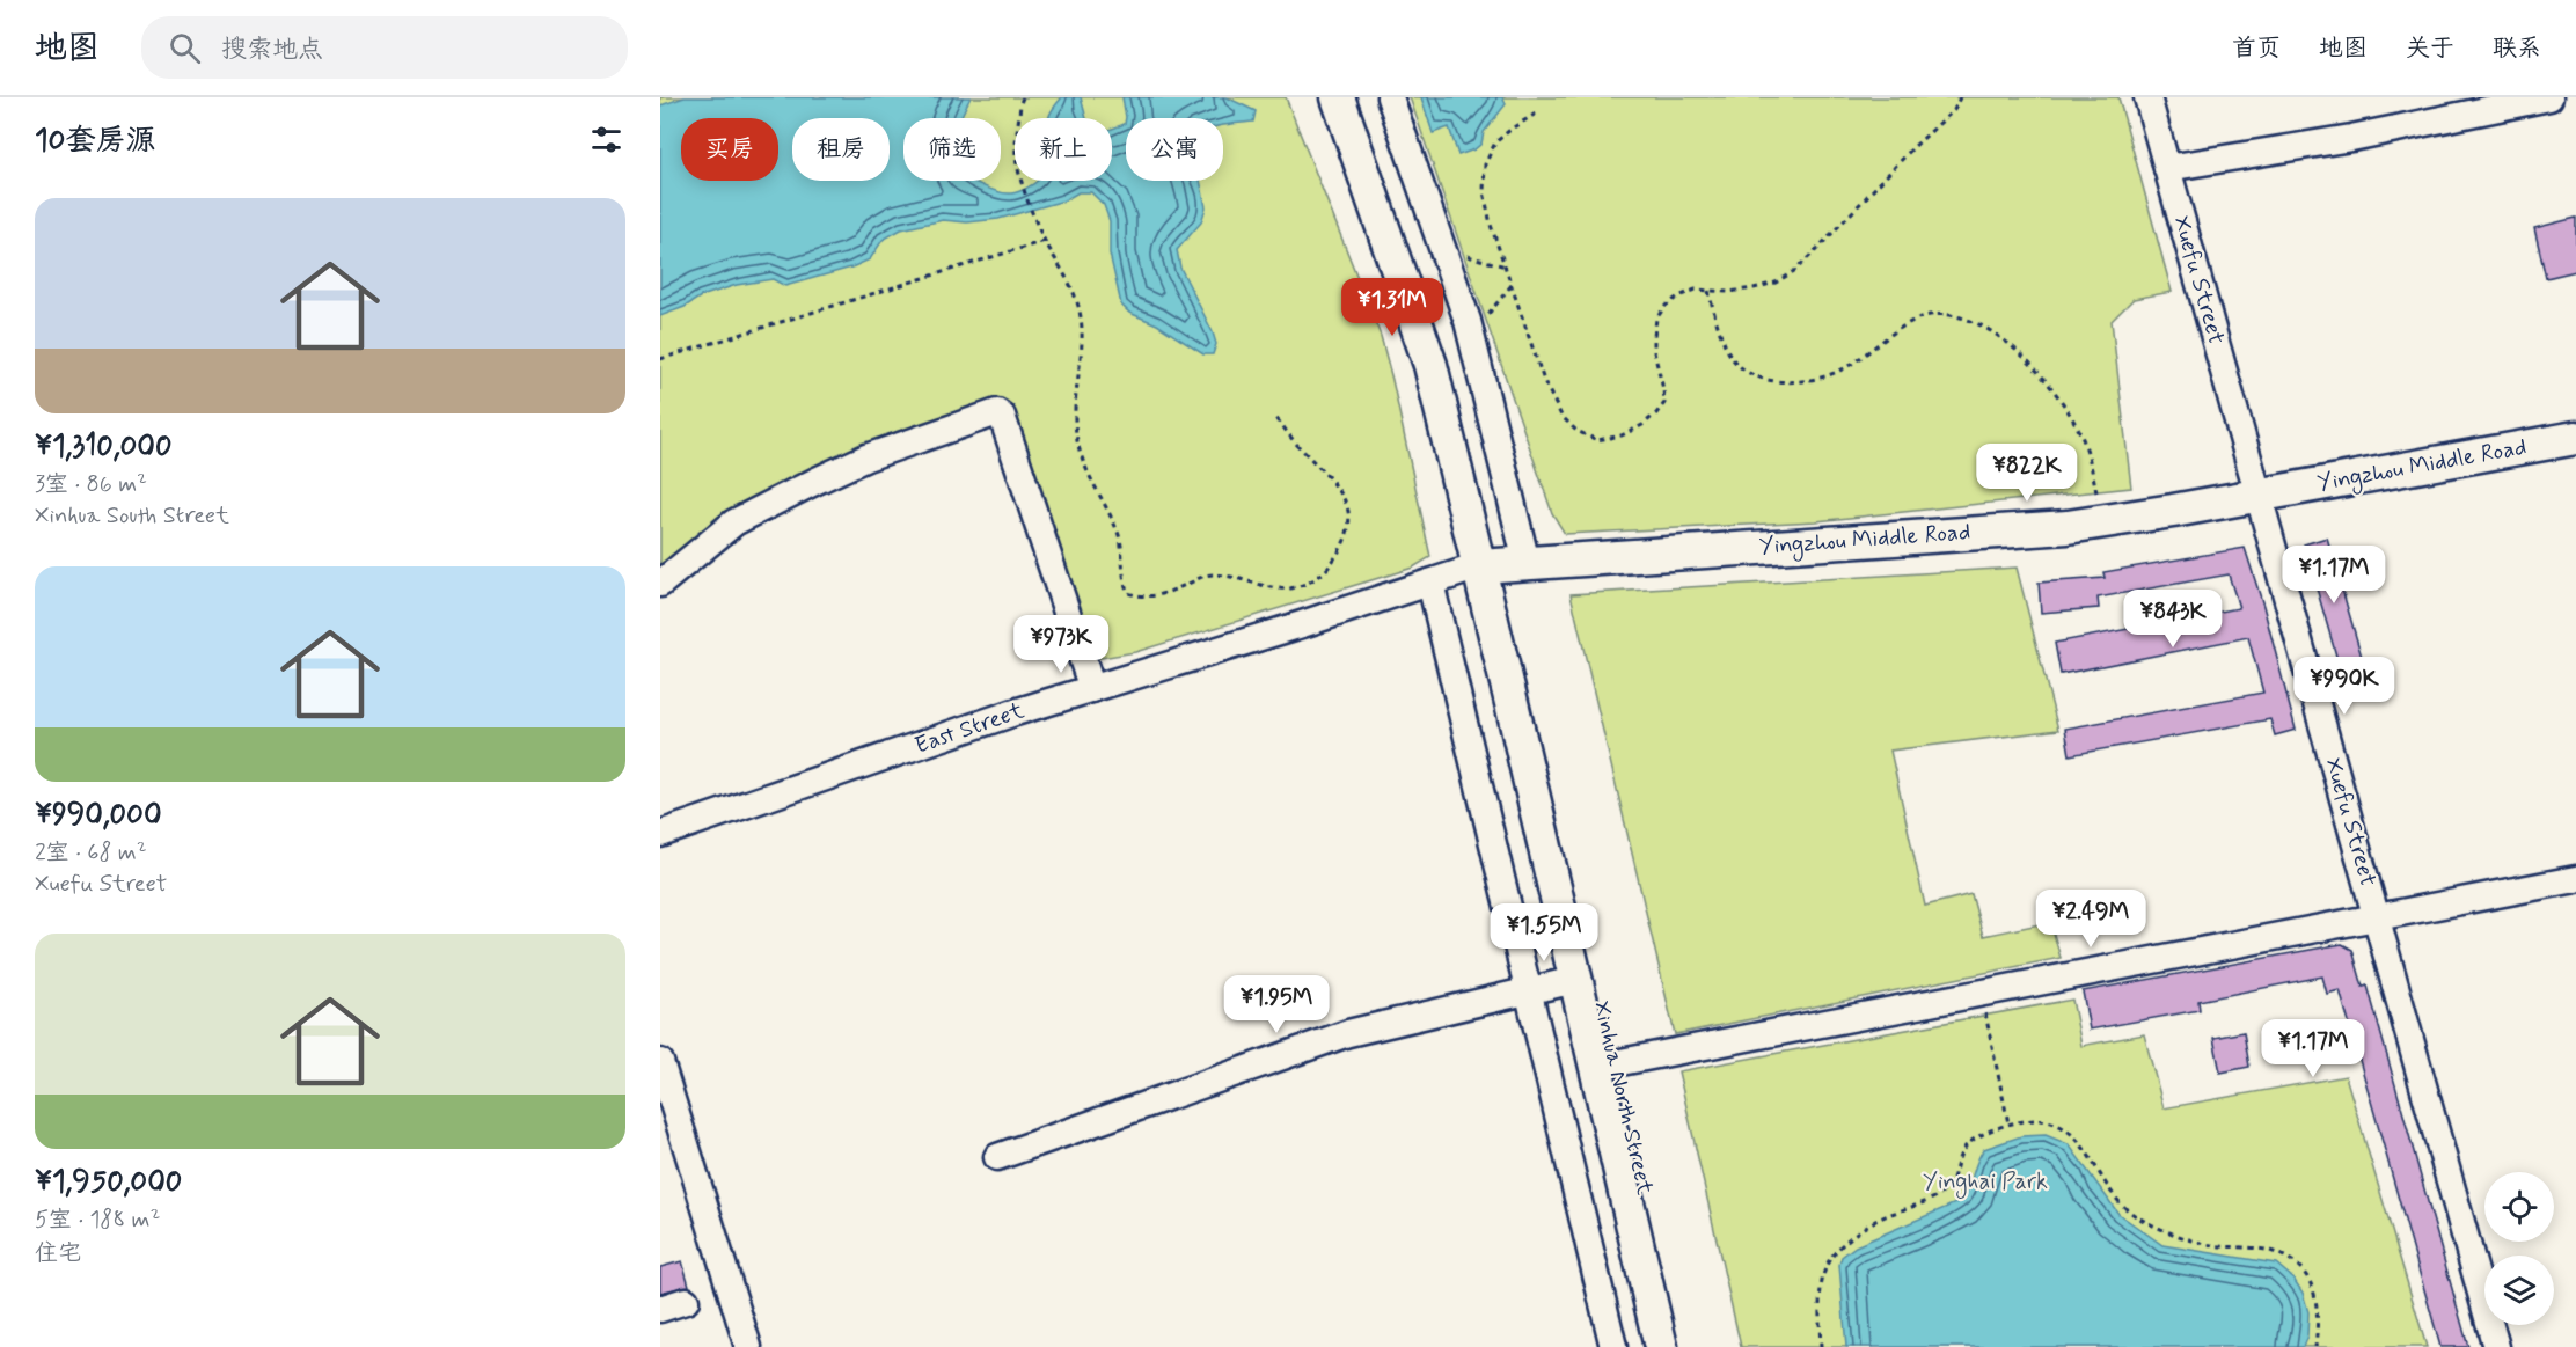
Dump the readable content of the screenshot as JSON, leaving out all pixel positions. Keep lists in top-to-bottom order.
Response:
{
  "streets": {
    "main road": ["Yingzhou Middle Road", "Xinhua North Street"],
    "street": ["Xuefu Street", "East Street"]
  },
  "crossings": [
    ["Xuefu Street", "Yingzhou Middle Road"],
    ["Yingzhou Middle Road", "East Street"],
    ["Yingzhou Middle Road", "Xinhua North Street"],
    ["East Street", "Xinhua North Street"]
  ],
  "parks": ["Yinghai Park"],
  "page": {
    "header": "地图",
    "search": "搜索地点",
    "nav": [
      "首页",
      "地图",
      "关于",
      "联系"
    ],
    "heading": "10套房源",
    "chip": [
      "买房",
      "租房",
      "筛选",
      "新上",
      "公寓"
    ],
    "list": [
      {
        "name": "¥1,310,000",
        "note": "3室 · 86 m² · Xinhua South Street"
      },
      {
        "name": "¥990,000",
        "note": "2室 · 68 m² · Xuefu Street"
      },
      {
        "name": "¥1,950,000",
        "note": "5室 · 188 m² · 住宅"
      }
    ],
    "price": [
      "¥1.31M",
      "¥822K",
      "¥1.17M",
      "¥843K",
      "¥973K",
      "¥990K",
      "¥2.49M",
      "¥1.55M",
      "¥1.95M",
      "¥1.17M"
    ]
  }
}
